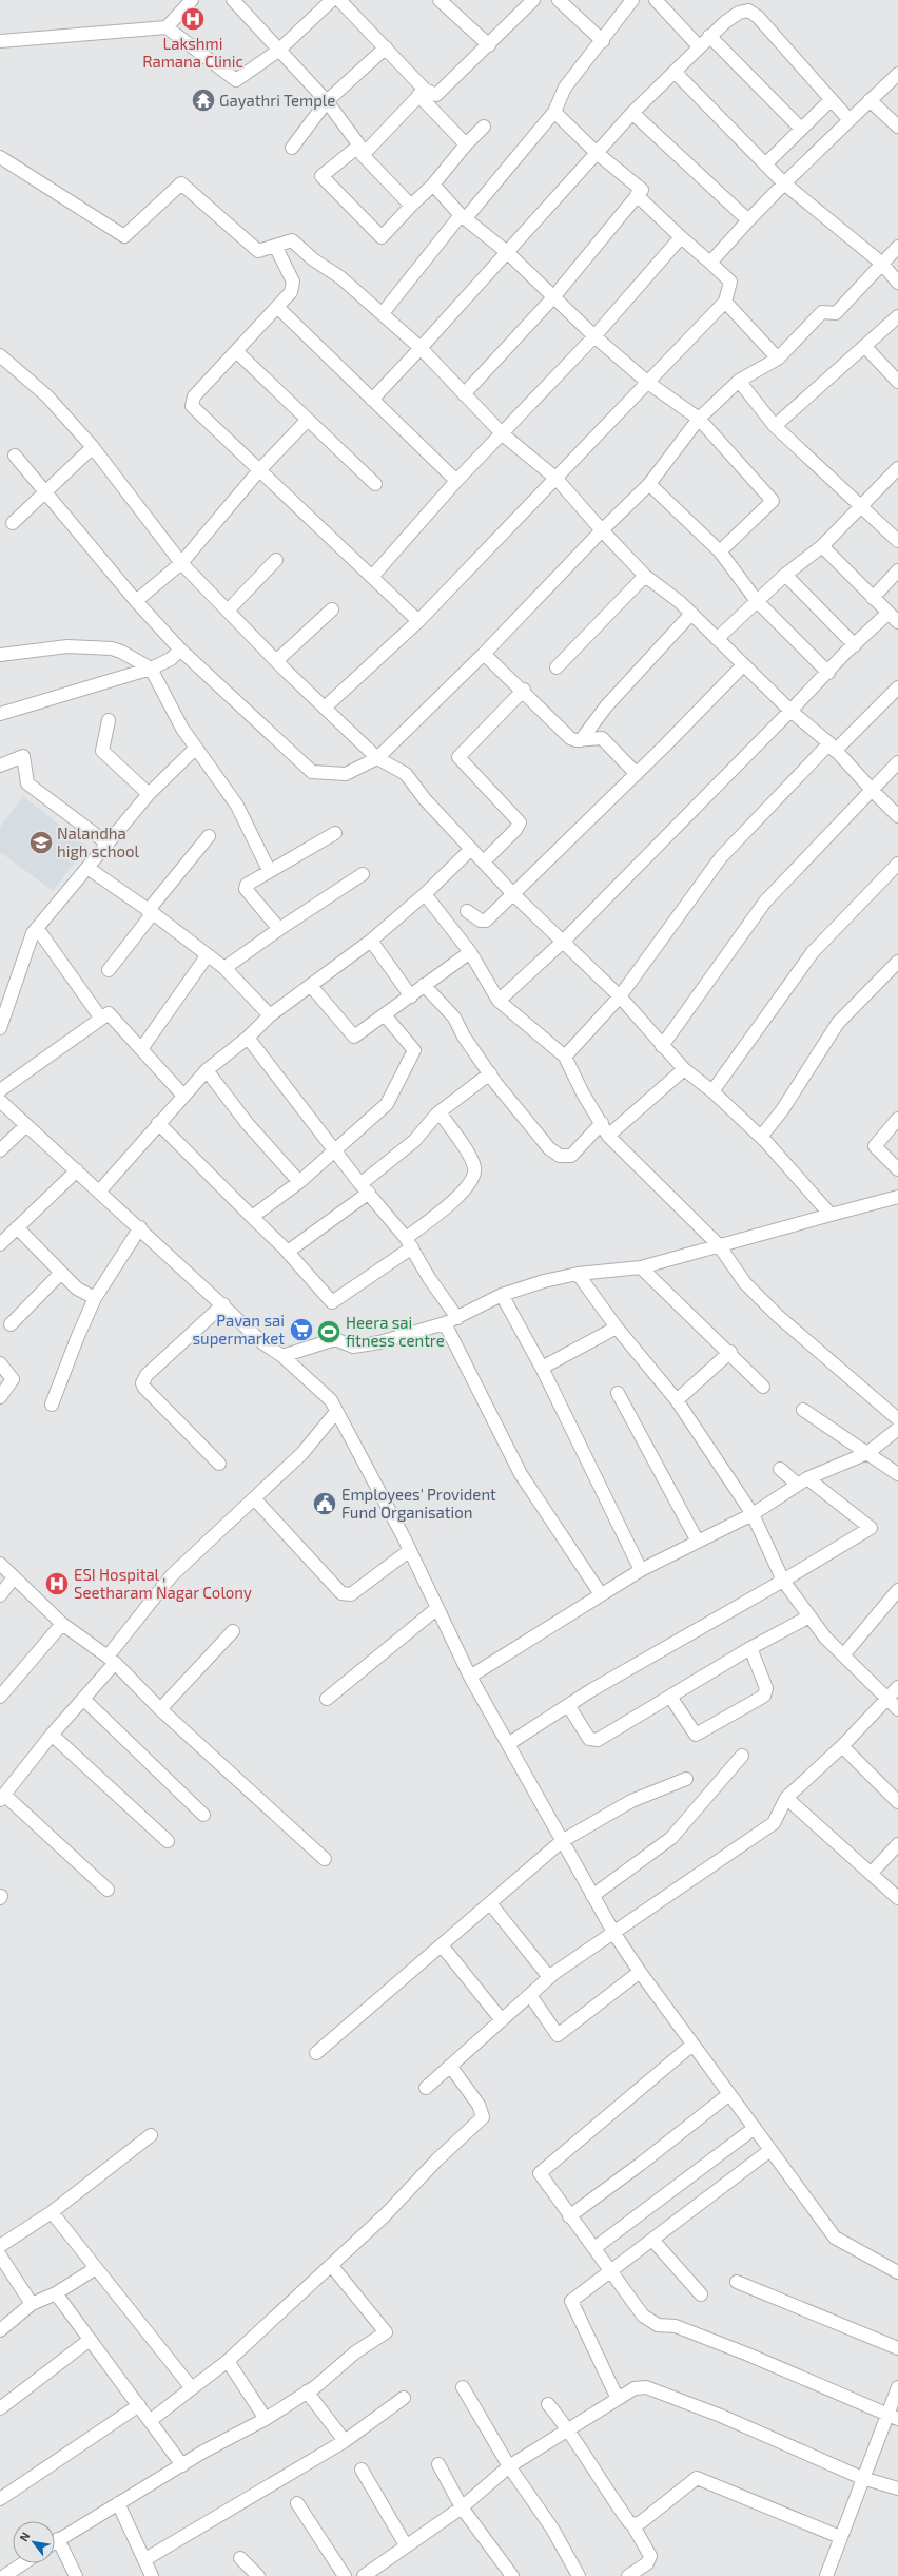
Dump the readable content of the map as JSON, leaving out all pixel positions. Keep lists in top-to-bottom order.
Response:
{
  "places": {
    "hospital": ["Lakshmi Ramana Clinic", "ESI Hospital , Seetharam Nagar Colony"],
    "temple": ["Gayathri Temple"],
    "school or university": ["Nalandha high school"],
    "supermarket": ["Pavan sai supermarket"],
    "sports": ["Heera sai fitness centre"],
    "public building": ["Employees' Provident Fund Organisation"]
  },
  "north": "top left"
}
